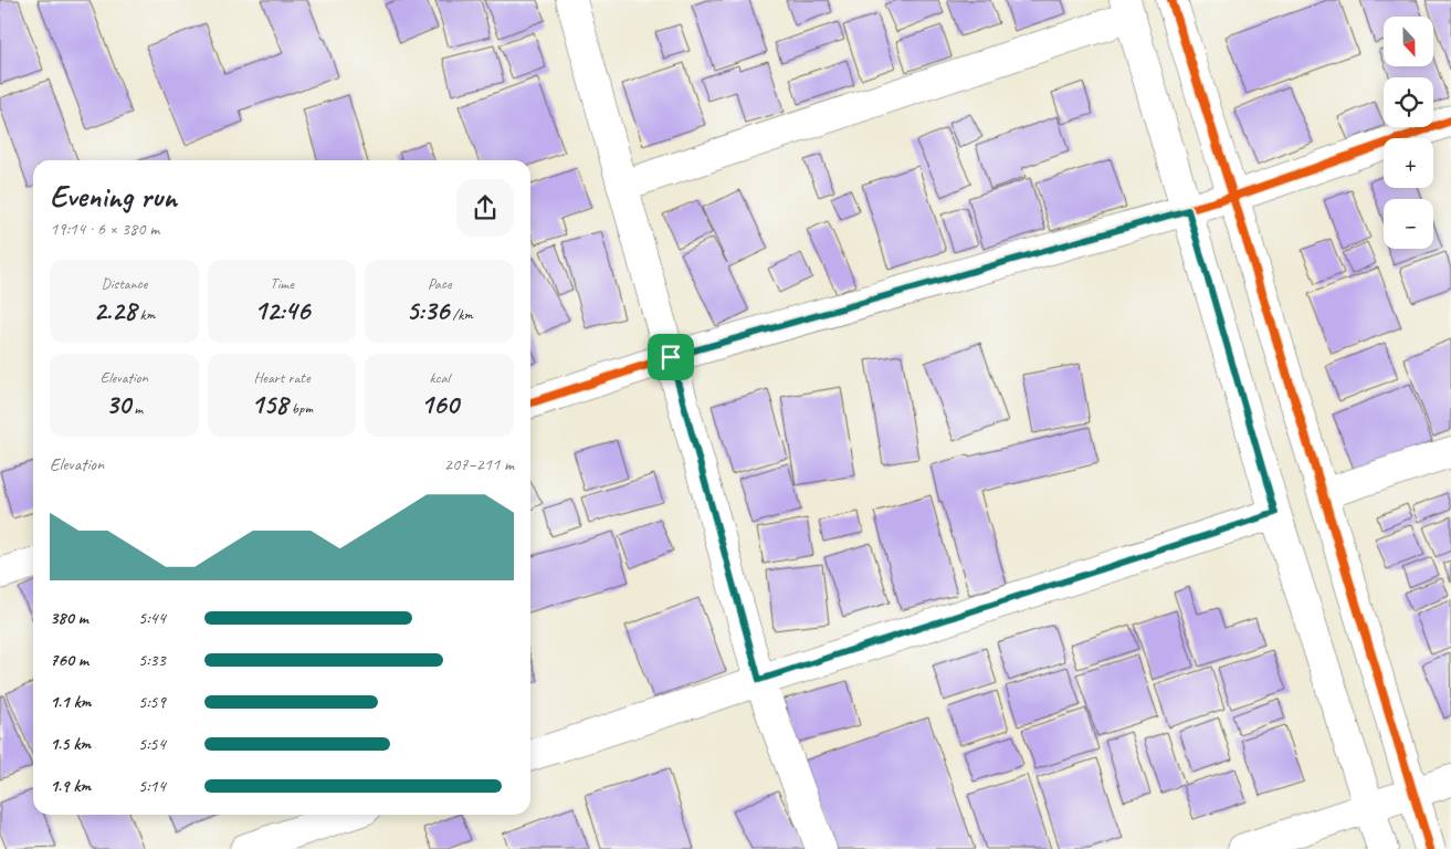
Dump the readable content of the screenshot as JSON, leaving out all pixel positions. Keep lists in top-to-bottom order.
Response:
{
  "north": "bottom",
  "page": {
    "map_buttons": ["+", "−"],
    "heading": ["Evening run", "19:14 · 6 × 380 m"],
    "stats": [
      ["Distance", "2.28 km"],
      ["Time", "12:46"],
      ["Pace", "5:36 /km"],
      ["Elevation", "30 m"],
      ["Heart rate", "158 bpm"],
      ["kcal", "160"]
    ],
    "chart": ["Elevation", "207–211 m"],
    "list": [
      {
        "name": "380 m",
        "note": "5:44"
      },
      {
        "name": "760 m",
        "note": "5:33"
      },
      {
        "name": "1.1 km",
        "note": "5:59"
      },
      {
        "name": "1.5 km",
        "note": "5:54"
      },
      {
        "name": "1.9 km",
        "note": "5:14"
      }
    ]
  }
}
